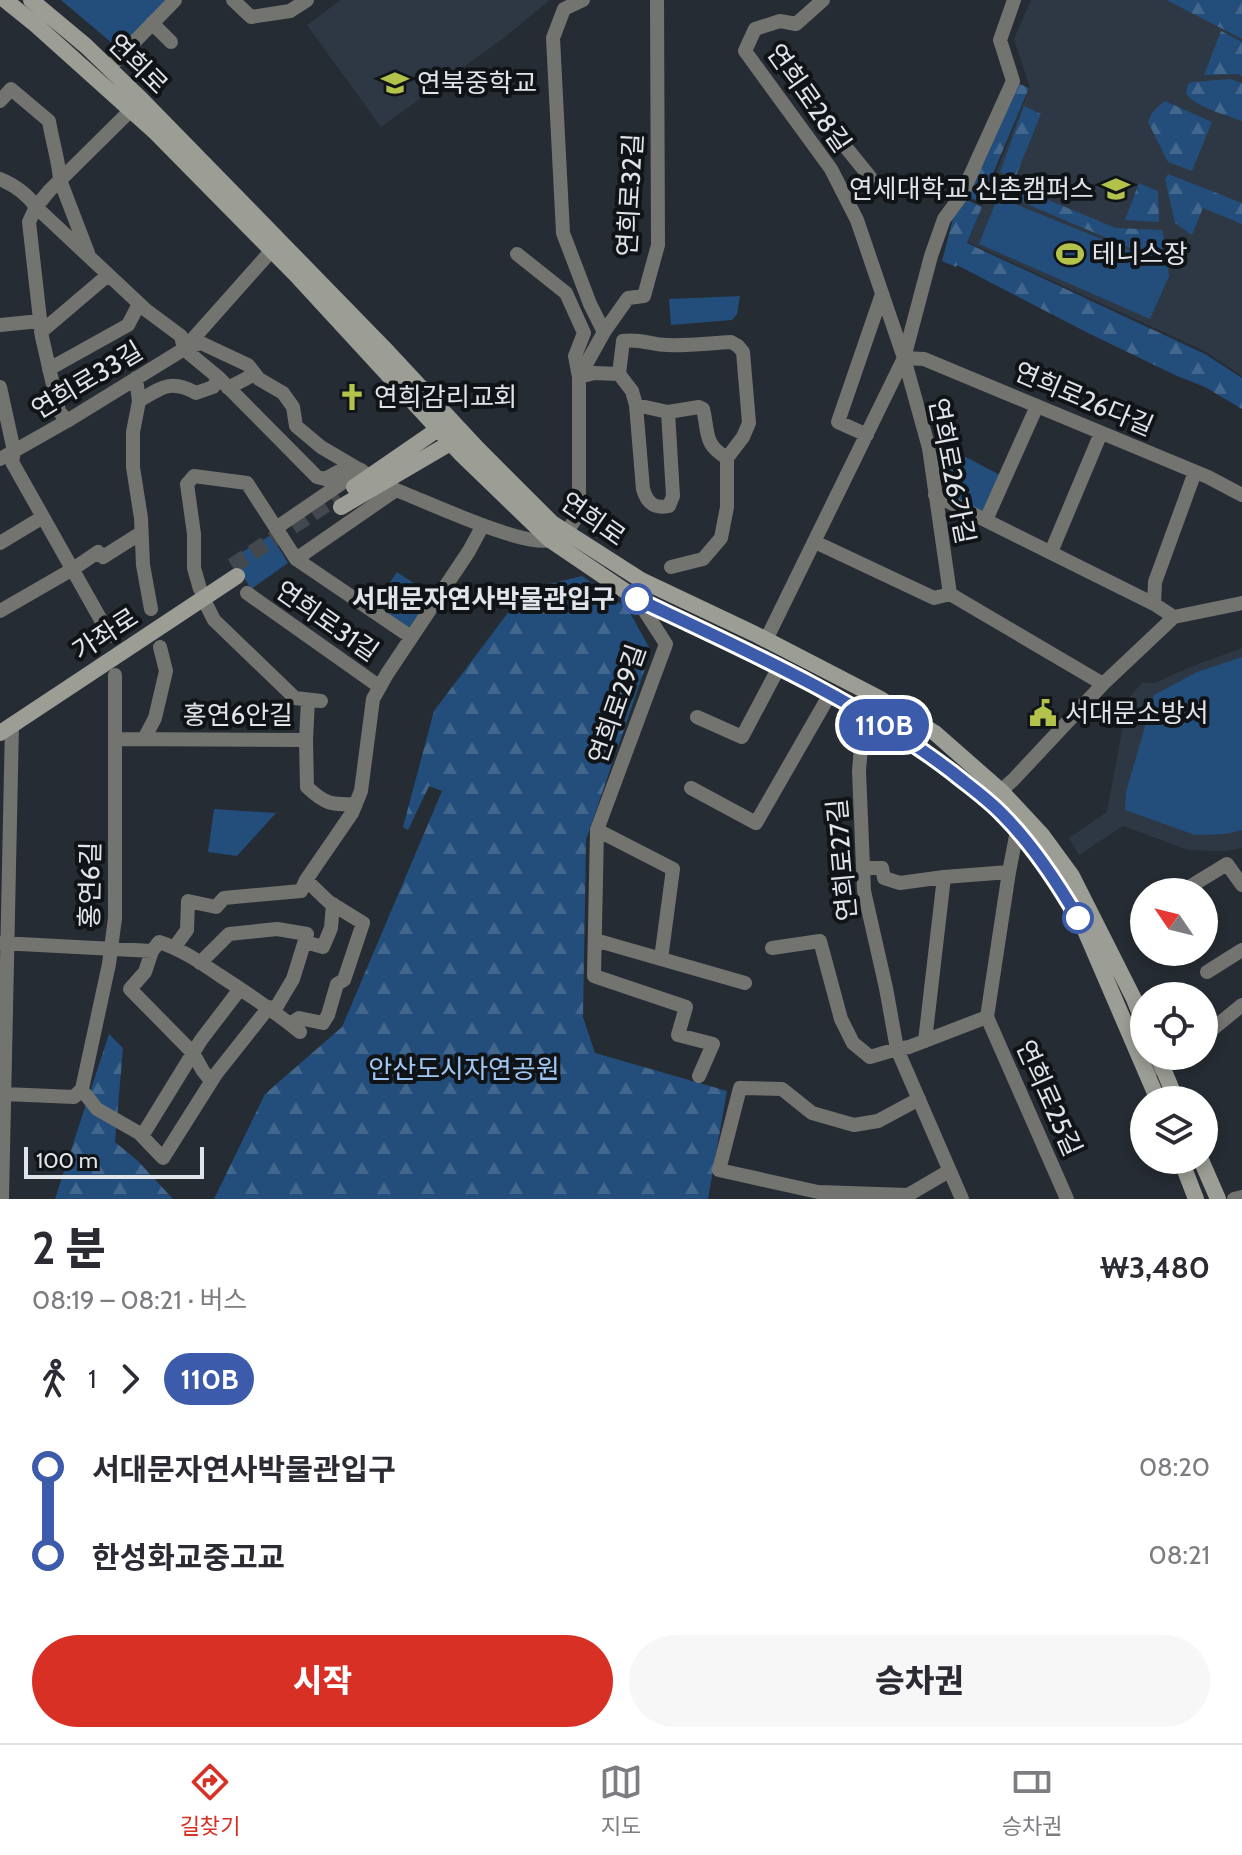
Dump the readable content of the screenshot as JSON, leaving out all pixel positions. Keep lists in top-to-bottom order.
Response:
{
  "streets": {
    "main road": ["연희로", "가좌로"],
    "street": [
      "연희로28길",
      "연희로32길",
      "연희로33길",
      "연희로26다길",
      "연희로26가길",
      "연희로31길",
      "연희로29길",
      "홍연6안길",
      "연희로27길",
      "홍연6길",
      "연희로25길"
    ]
  },
  "crossings": [
    ["연희로", "연희로32길"],
    ["연희로", "연희로33길"],
    ["연희로", "연희로29길"],
    ["연희로", "연희로27길"],
    ["연희로", "연희로25길"],
    ["연희로28길", "연희로26다길"],
    ["연희로28길", "연희로26가길"],
    ["연희로26다길", "연희로26가길"],
    ["연희로31길", "홍연6안길"],
    ["가좌로", "홍연6안길"],
    ["홍연6안길", "홍연6길"],
    ["연희로27길", "연희로25길"]
  ],
  "parks": ["안산도시자연공원"],
  "places": {
    "school or university": ["연북중학교", "연세대학교 신촌캠퍼스"],
    "sports": ["테니스장"],
    "church": ["연희감리교회"],
    "other": ["서대문자연사박물관입구"],
    "public building": ["서대문소방서"]
  },
  "lines": ["bus line 110B"],
  "scale_bar": "100 m",
  "north": "top left",
  "page": {
    "on_map": "110B",
    "scale": "100 m",
    "heading": ["2 분", "08:19 – 08:21 · 버스", "₩3,480"],
    "legs": ["1", "110B"],
    "list": [
      {
        "name": "서대문자연사박물관입구",
        "value": "08:20"
      },
      {
        "name": "한성화교중고교",
        "value": "08:21"
      }
    ],
    "buttons": ["시작", "승차권"],
    "tabs": ["길찾기", "지도", "승차권"]
  }
}
